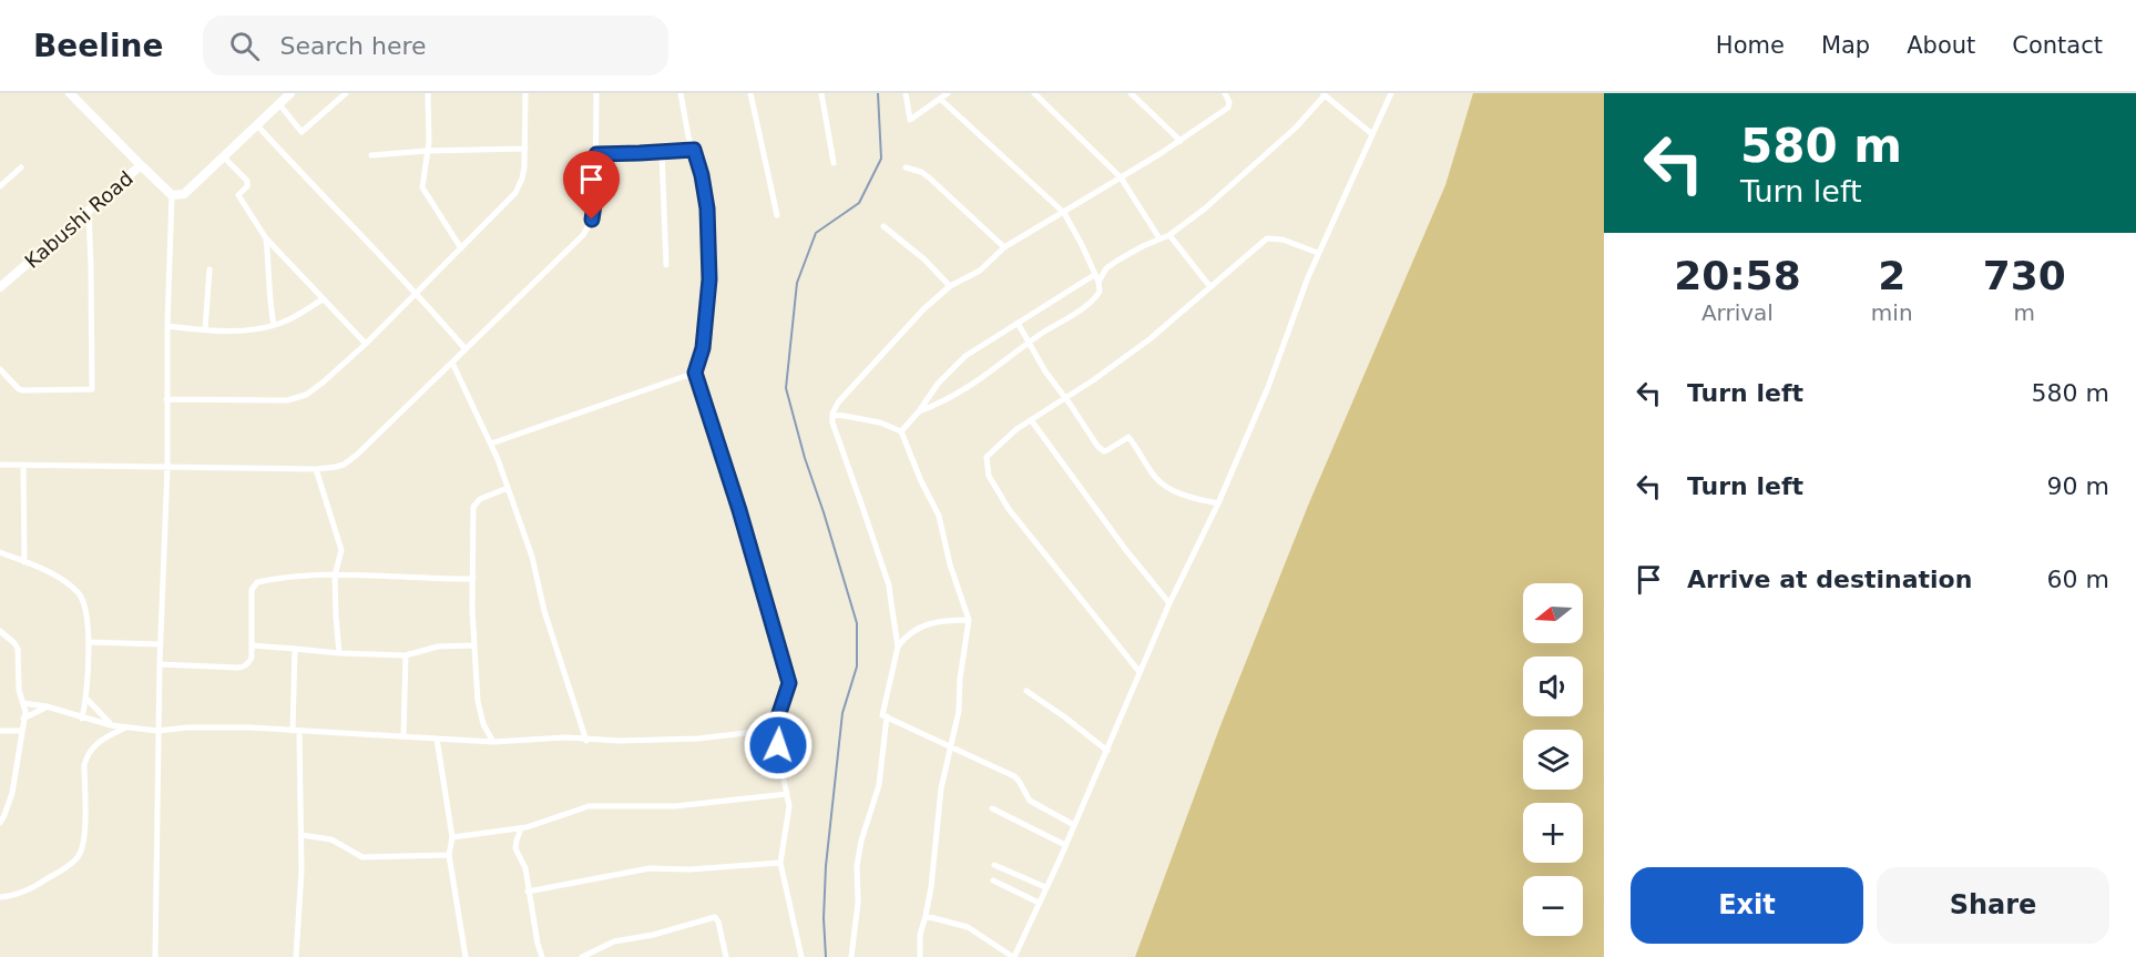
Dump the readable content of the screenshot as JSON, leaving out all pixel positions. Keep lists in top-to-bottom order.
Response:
{
  "streets": {
    "main road": ["Kabushi Road"]
  },
  "north": "left",
  "page": {
    "header": "Beeline",
    "search": "Search here",
    "nav": [
      "Home",
      "Map",
      "About",
      "Contact"
    ],
    "turn": ["580 m", "Turn left"],
    "eta": [
      "20:58",
      "Arrival",
      "2",
      "min",
      "730",
      "m"
    ],
    "list": [
      {
        "name": "Turn left",
        "value": "580 m"
      },
      {
        "name": "Turn left",
        "value": "90 m"
      },
      {
        "name": "Arrive at destination",
        "value": "60 m"
      }
    ],
    "map_buttons": ["+", "−"],
    "buttons": ["Exit", "Share"]
  }
}
